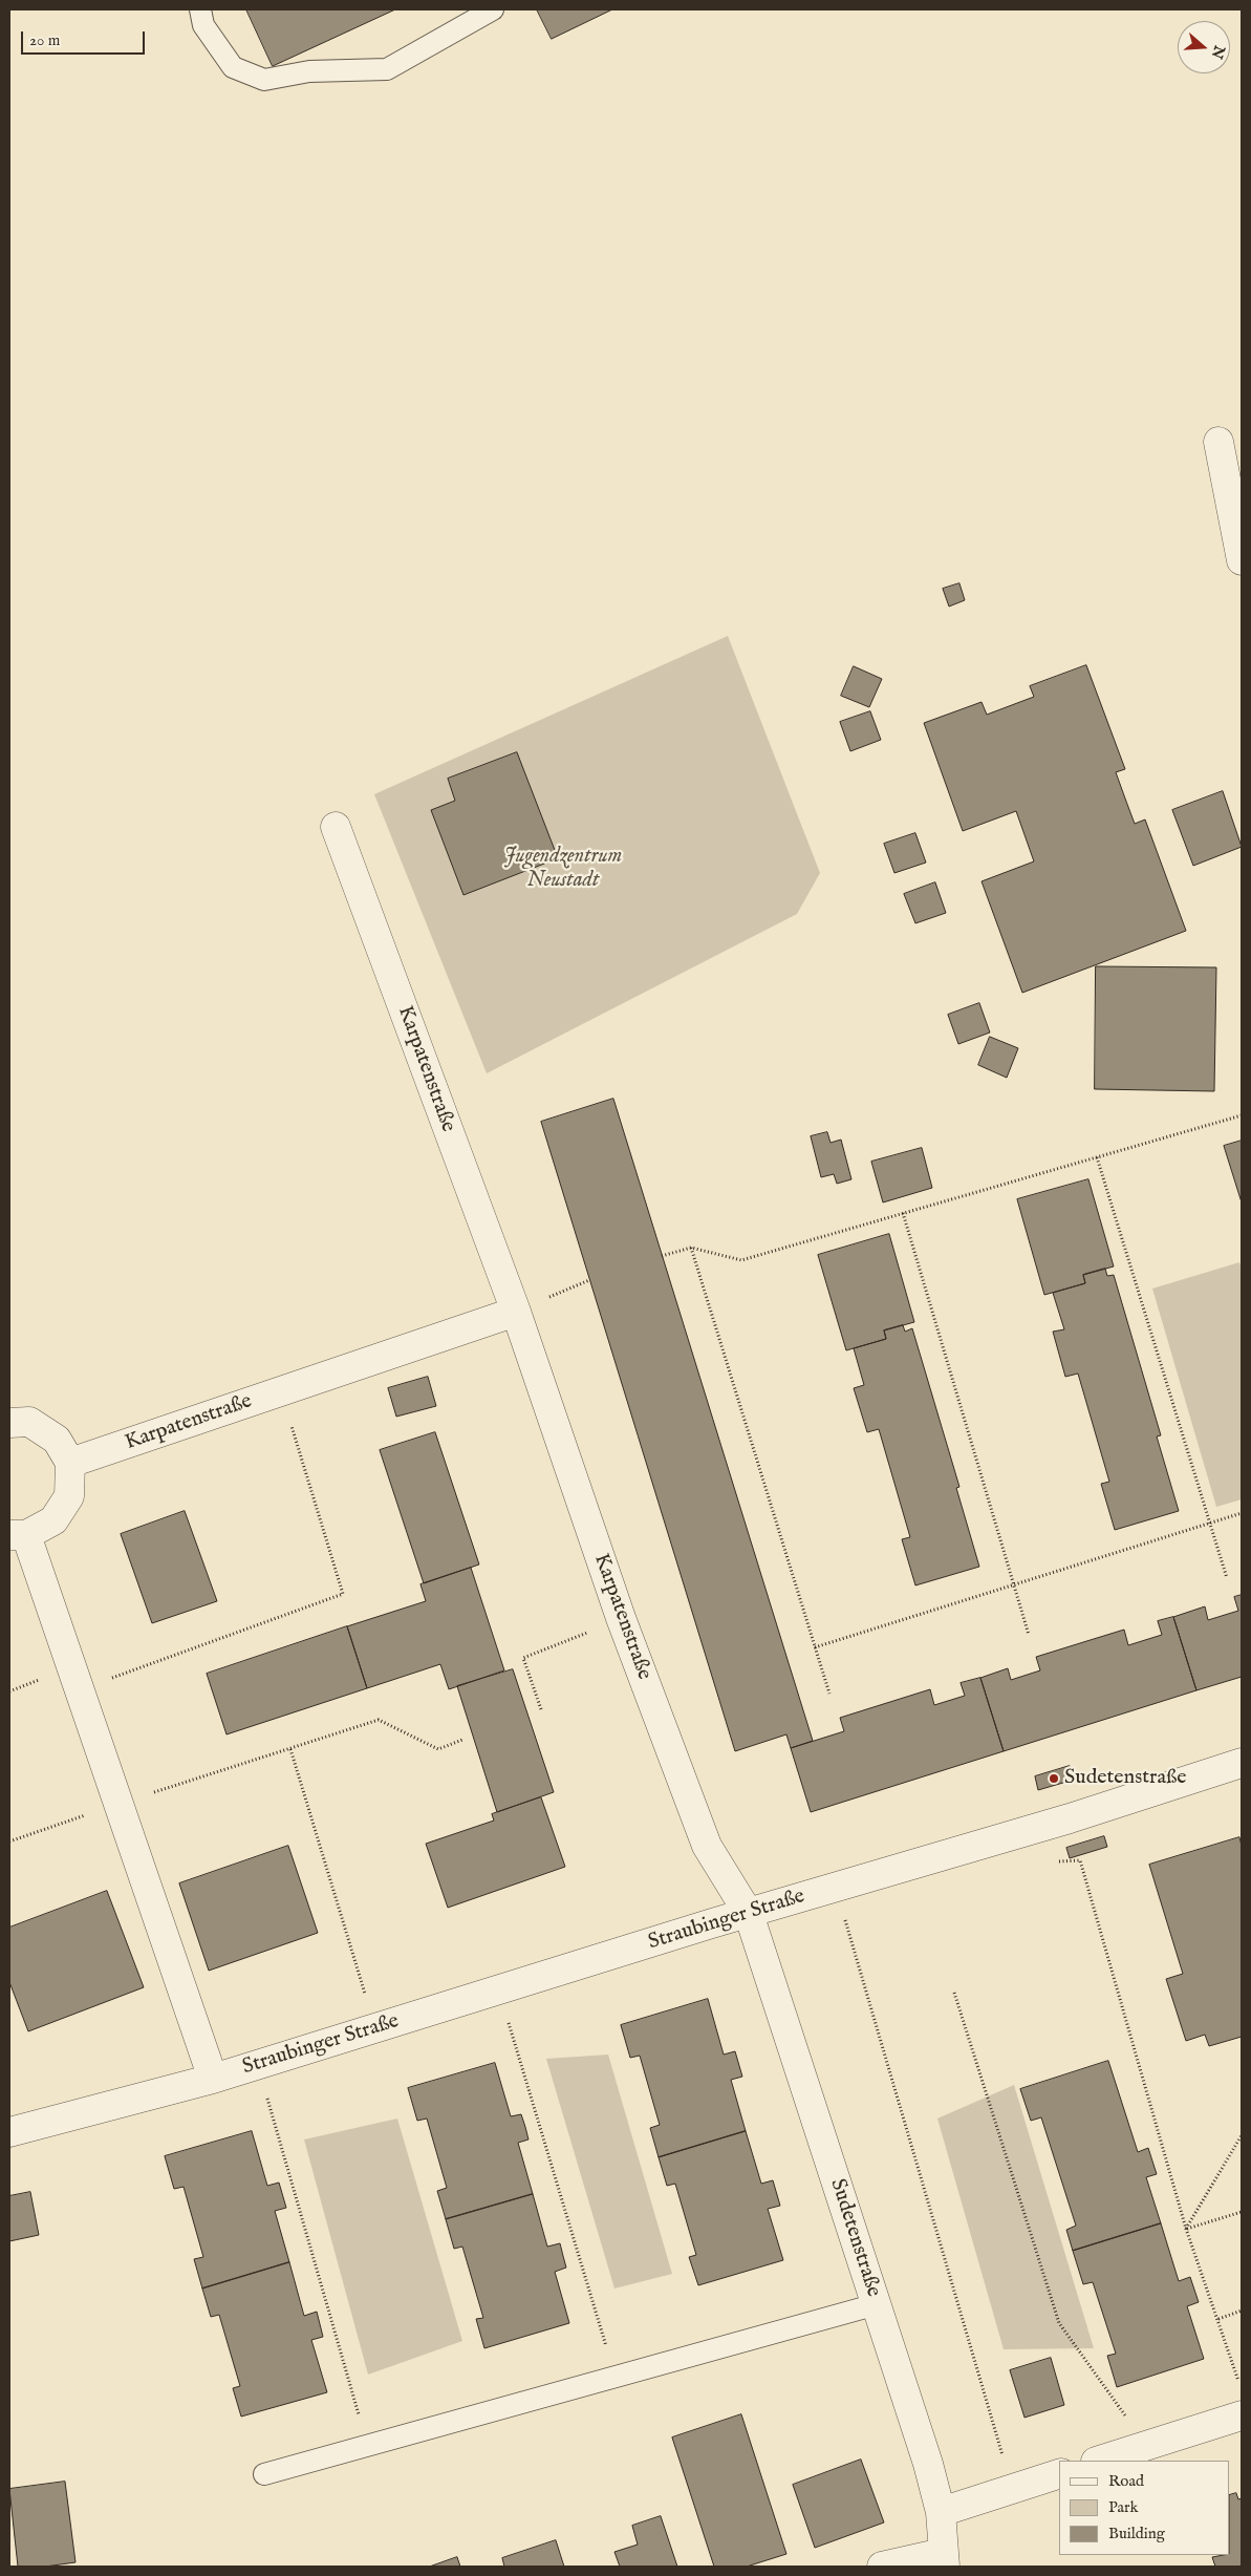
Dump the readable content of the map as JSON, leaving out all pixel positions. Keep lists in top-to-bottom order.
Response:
{
  "streets": {
    "street": ["Karpatenstraße", "Straubinger Straße", "Sudetenstraße"]
  },
  "crossings": [
    ["Karpatenstraße", "Straubinger Straße"],
    ["Karpatenstraße", "Sudetenstraße"],
    ["Straubinger Straße", "Sudetenstraße"]
  ],
  "parks": ["Jugendzentrum Neustadt"],
  "places": ["Sudetenstraße"],
  "legend": ["Road", "Park", "Building"],
  "scale_bar": "20 m",
  "north": "right"
}
